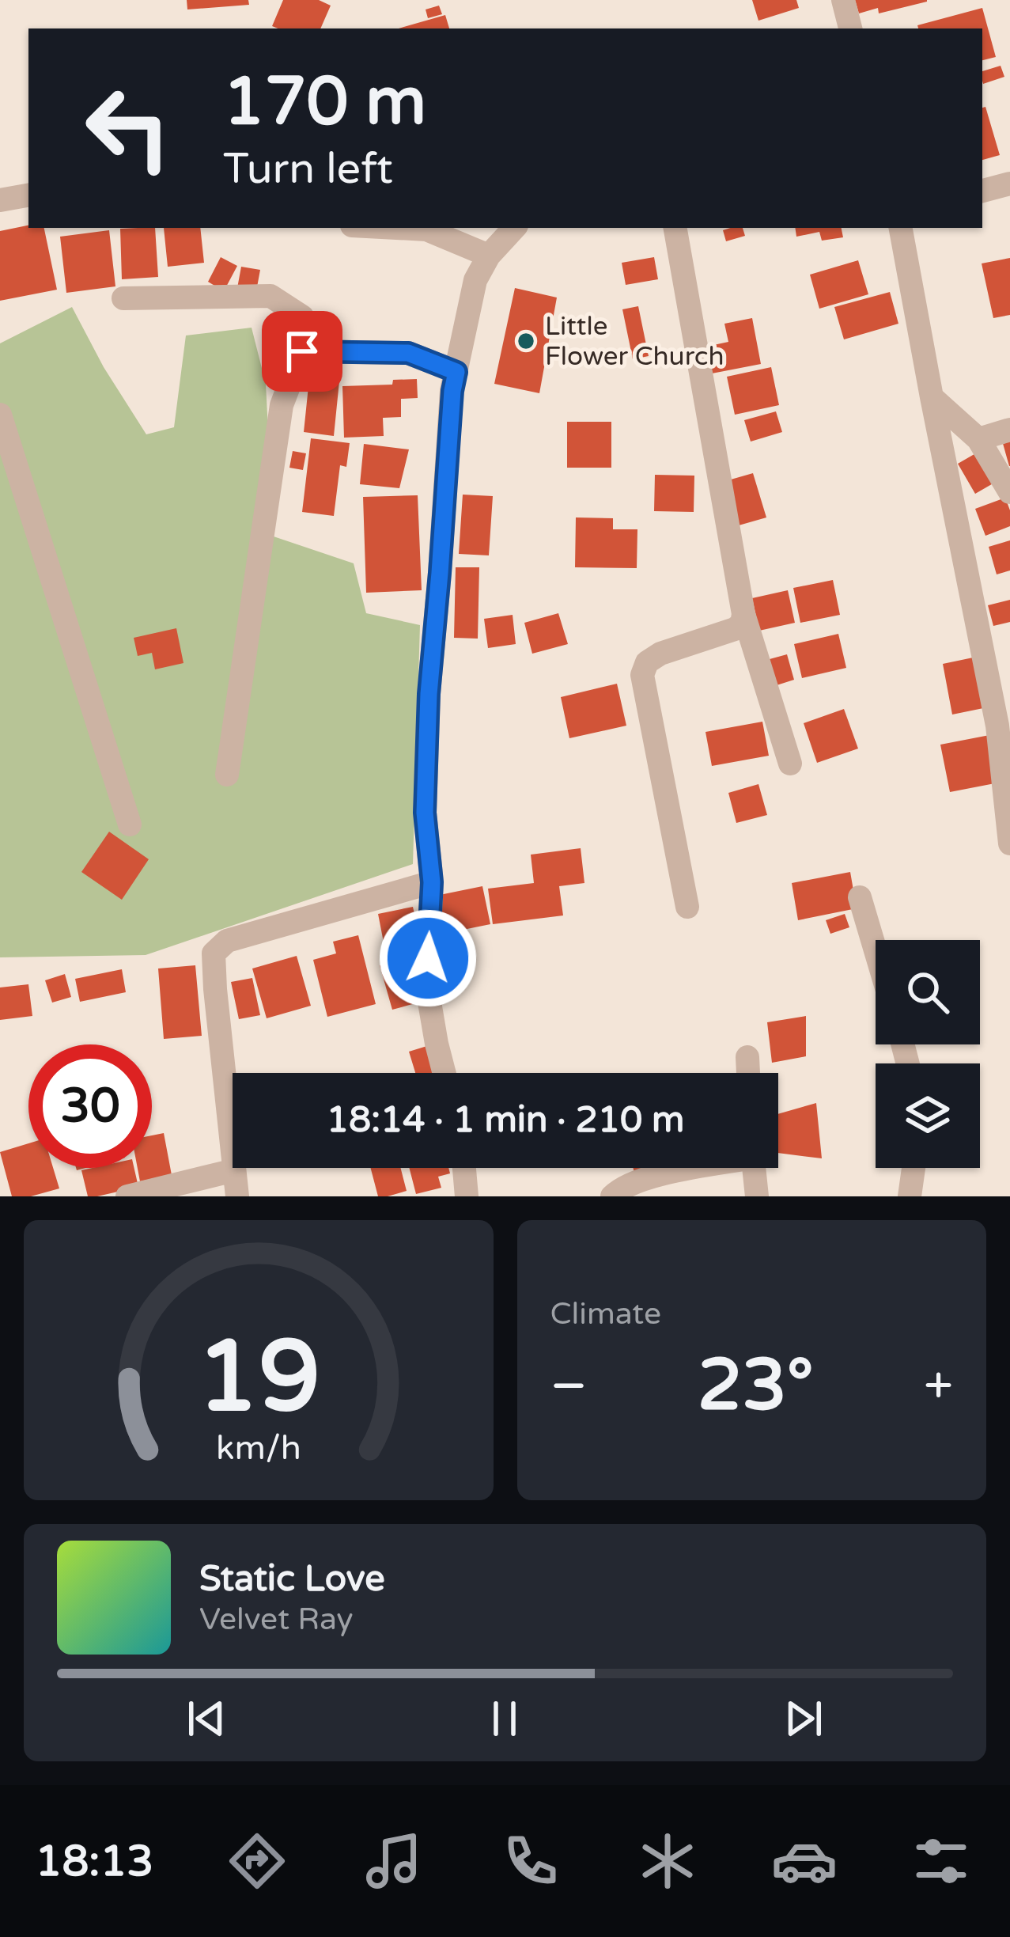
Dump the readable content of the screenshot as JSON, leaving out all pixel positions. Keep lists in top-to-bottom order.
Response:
{
  "places": ["Little Flower Church"],
  "page": {
    "turn": ["170 m", "Turn left"],
    "limit": "30",
    "trip": "18:14 · 1 min · 210 m",
    "tile": "Climate",
    "heat": ["−", "23°", "+"],
    "song": ["Static Love", "Velvet Ray"],
    "tabs": "18:13",
    "gauge": ["19", "km/h"]
  }
}
